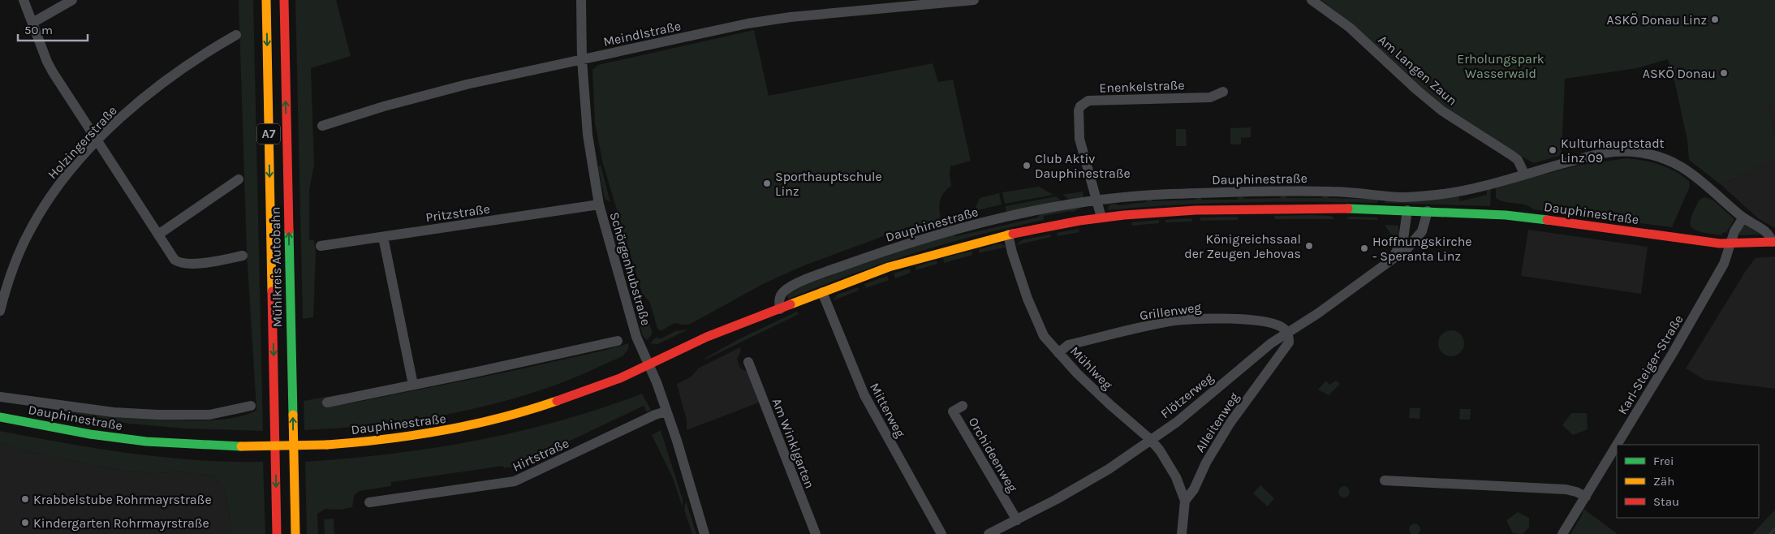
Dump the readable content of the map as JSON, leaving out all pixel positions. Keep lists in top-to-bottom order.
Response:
{
  "streets": {
    "main road": ["A7", "Dauphinestraße", "Mühlkreis Autobahn"],
    "street": [
      "Meindlstraße",
      "Am Langen Zaun",
      "Enenkelstraße",
      "Holzingerstraße",
      "Pritzstraße",
      "Schörgenhubstraße",
      "Grillenweg",
      "Karl-Steiger-Straße",
      "Mühlweg",
      "Flötzerweg",
      "Mitterweg",
      "Alleitenweg",
      "Am Winklgarten",
      "Hirtstraße",
      "Orchideenweg"
    ]
  },
  "crossings": [
    ["Meindlstraße", "Schörgenhubstraße"],
    ["Am Langen Zaun", "Dauphinestraße"],
    ["Enenkelstraße", "Dauphinestraße"],
    ["Dauphinestraße", "Schörgenhubstraße"],
    ["Dauphinestraße", "Karl-Steiger-Straße"],
    ["Dauphinestraße", "Mühlweg"],
    ["Dauphinestraße", "Flötzerweg"],
    ["Dauphinestraße", "Mitterweg"],
    ["Pritzstraße", "Schörgenhubstraße"],
    ["Schörgenhubstraße", "Hirtstraße"],
    ["Grillenweg", "Mühlweg"],
    ["Grillenweg", "Flötzerweg"],
    ["Grillenweg", "Alleitenweg"],
    ["Mühlweg", "Flötzerweg"],
    ["Mühlweg", "Alleitenweg"],
    ["Flötzerweg", "Alleitenweg"],
    ["Flötzerweg", "Orchideenweg"]
  ],
  "parks": ["Erholungspark Wasserwald"],
  "places": [
    "ASKÖ Donau Linz",
    "ASKÖ Donau",
    "Kulturhauptstadt Linz 09",
    "Club Aktiv Dauphinestraße",
    "Sporthauptschule Linz",
    "Königreichssaal der Zeugen Jehovas",
    "Hoffnungskirche - Speranta Linz",
    "Krabbelstube Rohrmayrstraße",
    "Kindergarten Rohrmayrstraße"
  ],
  "legend": ["Frei", "Zäh", "Stau"],
  "scale_bar": "50 m"
}
